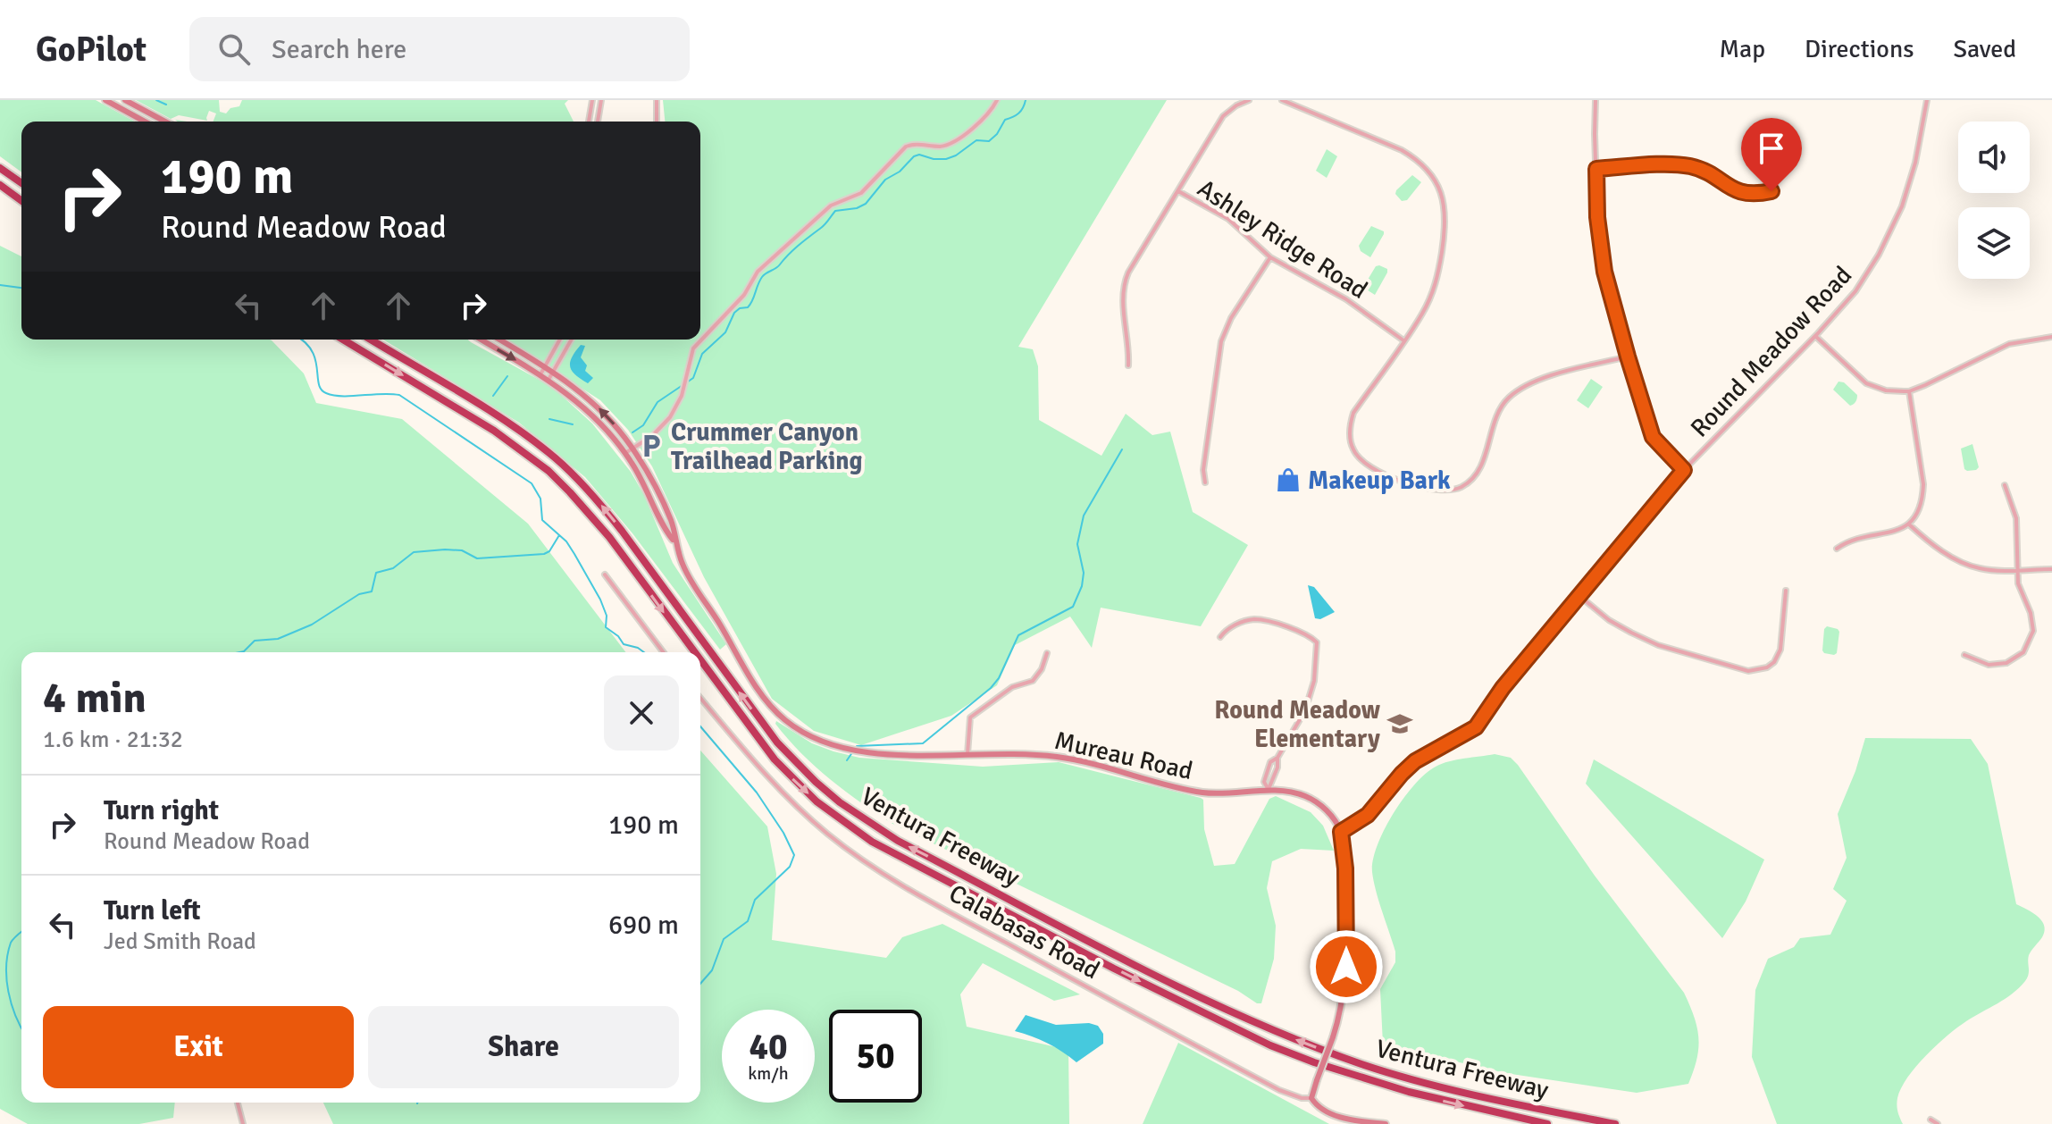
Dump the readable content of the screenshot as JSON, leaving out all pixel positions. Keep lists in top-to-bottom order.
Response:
{
  "streets": {
    "highway": ["Ventura Freeway"],
    "main road": ["Mureau Road", "Calabasas Road"],
    "street": ["Ashley Ridge Road", "Round Meadow Road"]
  },
  "crossings": [
    ["Round Meadow Road", "Mureau Road"]
  ],
  "places": {
    "parking": ["Crummer Canyon Trailhead Parking"],
    "shop": ["Makeup Bark"],
    "school or university": ["Round Meadow Elementary"]
  },
  "page": {
    "header": "GoPilot",
    "search": "Search here",
    "nav": ["Map", "Directions", "Saved"],
    "turn": ["190 m", "Round Meadow Road"],
    "heading": ["4 min", "1.6 km · 21:32"],
    "list": [
      {
        "name": "Turn right",
        "note": "Round Meadow Road",
        "value": "190 m"
      },
      {
        "name": "Turn left",
        "note": "Jed Smith Road",
        "value": "690 m"
      }
    ],
    "buttons": ["Exit", "Share"],
    "speed": "40 km/h",
    "limit": "50"
  }
}
